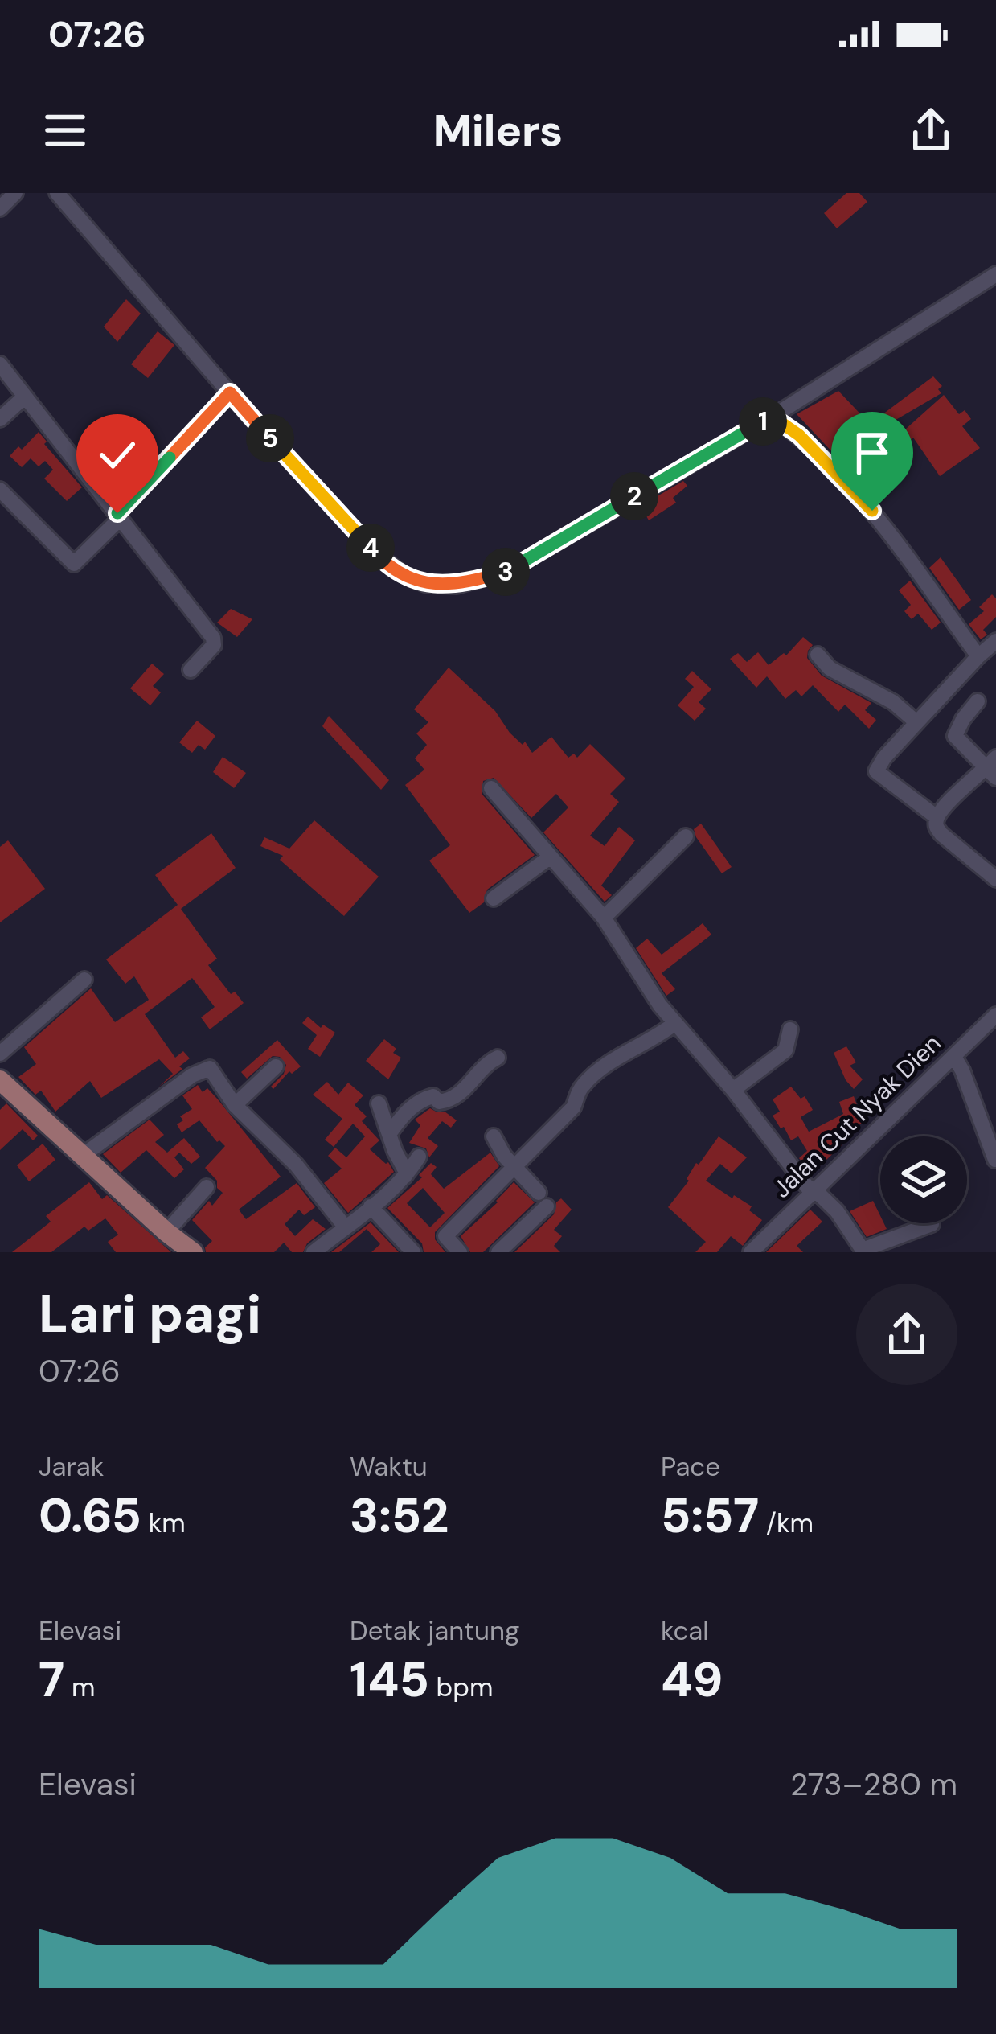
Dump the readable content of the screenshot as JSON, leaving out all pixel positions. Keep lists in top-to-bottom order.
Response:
{
  "streets": {
    "street": ["Jalan Cut Nyak Dien"]
  },
  "page": {
    "status": "07:26",
    "header": "Milers",
    "pins": [
      "1",
      "5",
      "2",
      "4",
      "3"
    ],
    "heading": ["Lari pagi", "07:26"],
    "stats": [
      ["Jarak", "0.65 km"],
      ["Waktu", "3:52"],
      ["Pace", "5:57 /km"],
      ["Elevasi", "7 m"],
      ["Detak jantung", "145 bpm"],
      ["kcal", "49"]
    ],
    "chart": ["Elevasi", "273–280 m"]
  }
}
